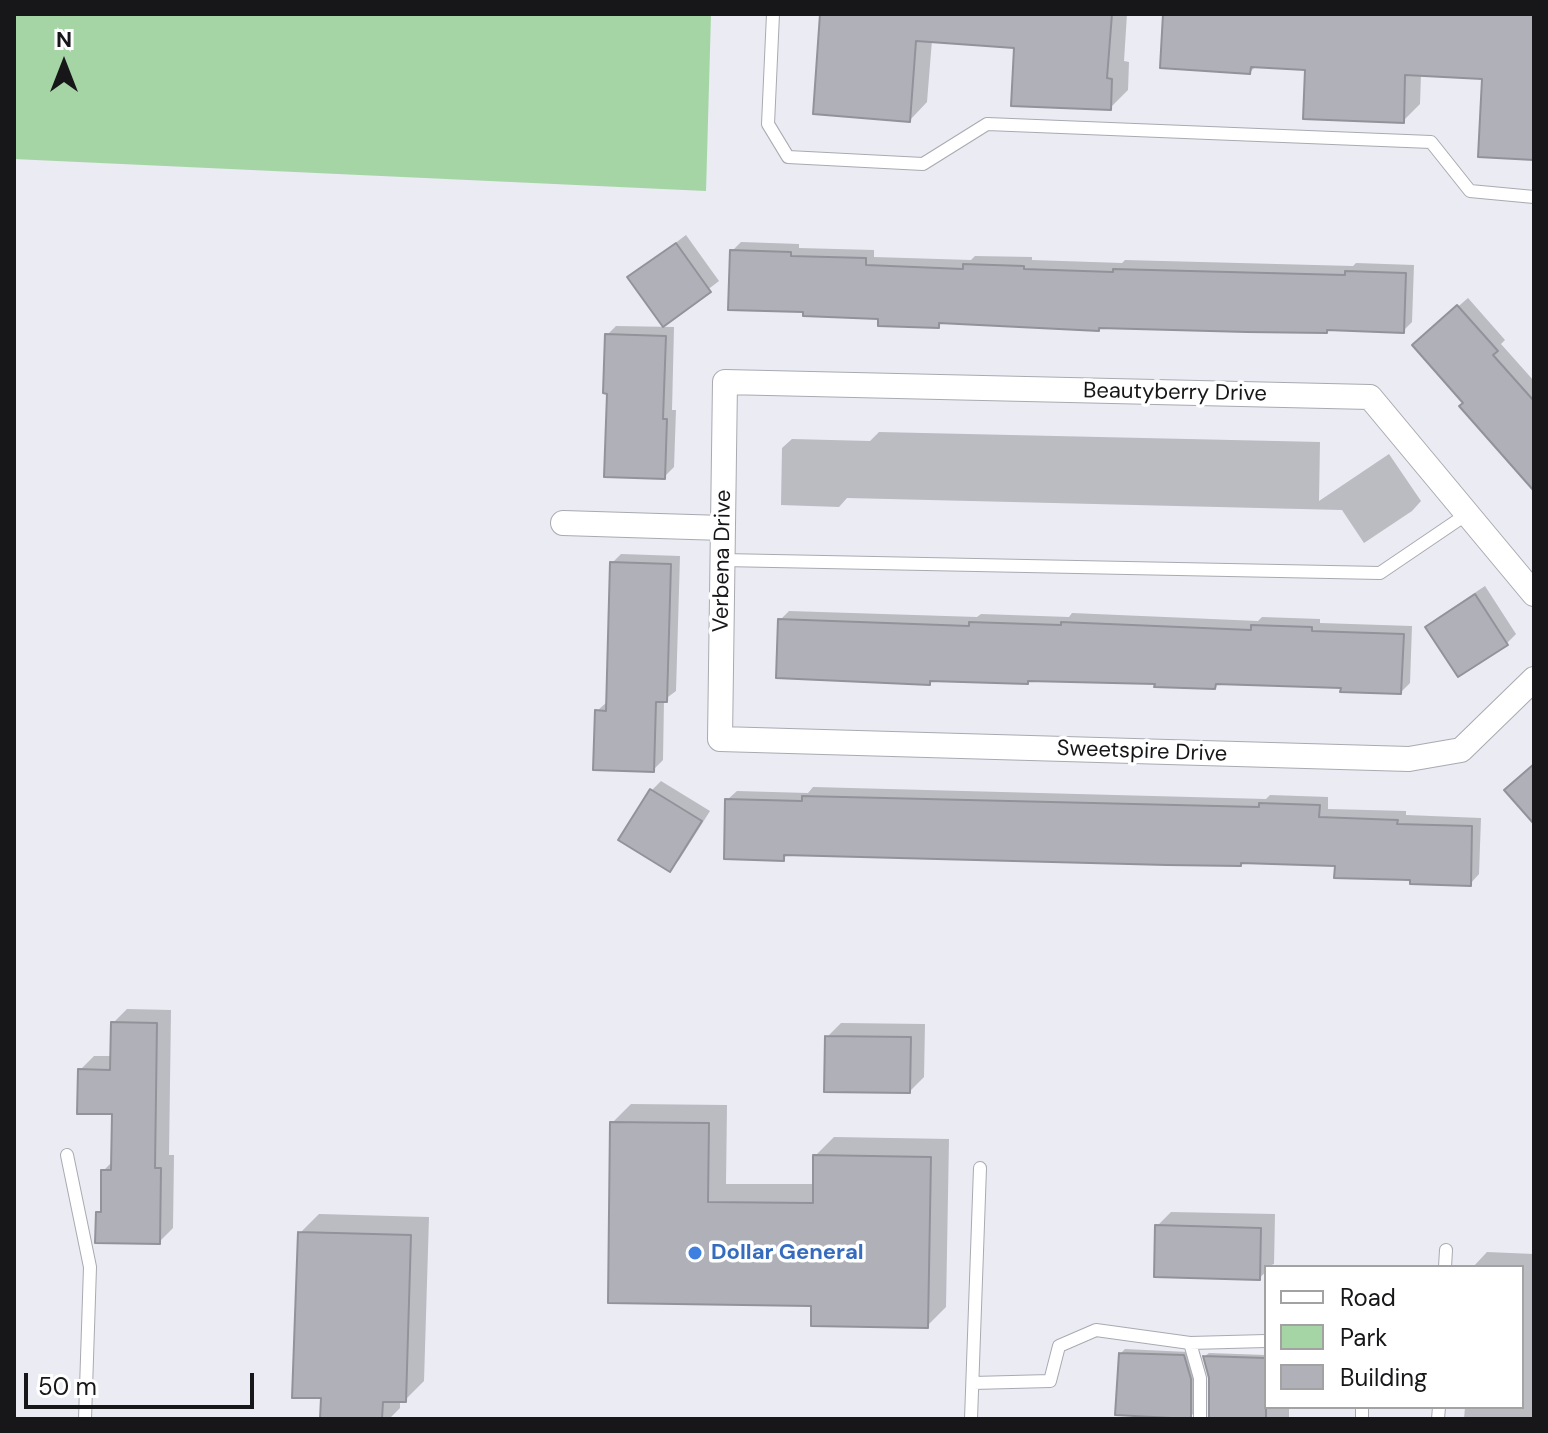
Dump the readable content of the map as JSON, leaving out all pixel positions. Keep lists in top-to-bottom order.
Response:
{
  "streets": {
    "street": ["Beautyberry Drive", "Verbena Drive", "Sweetspire Drive"]
  },
  "crossings": [
    ["Beautyberry Drive", "Verbena Drive"],
    ["Verbena Drive", "Sweetspire Drive"]
  ],
  "places": ["Dollar General"],
  "legend": ["Road", "Park", "Building"],
  "scale_bar": "50 m",
  "north": "top"
}
